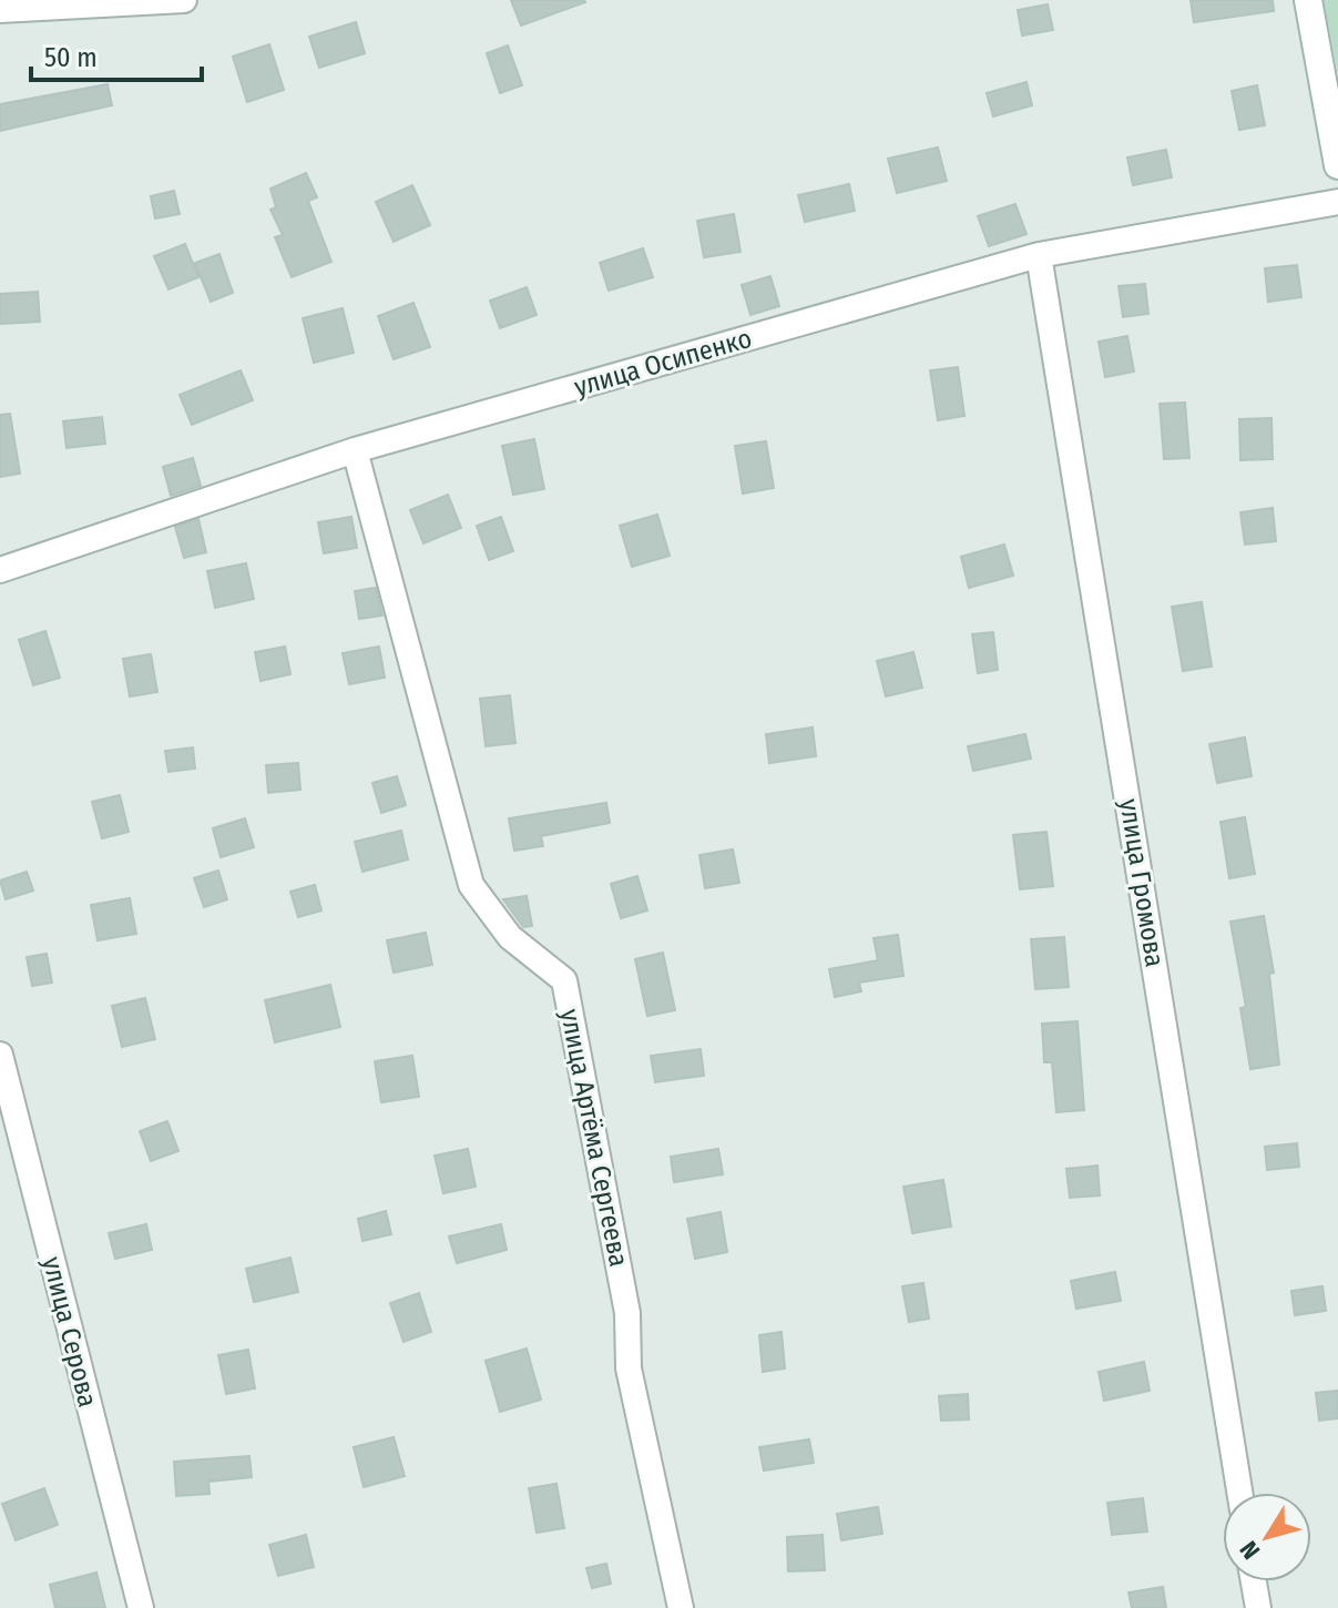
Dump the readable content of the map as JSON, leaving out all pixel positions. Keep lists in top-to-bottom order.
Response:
{
  "streets": {
    "street": [
      "улица Осипенко",
      "улица Громова",
      "улица Артёма Сергеева",
      "улица Серова"
    ]
  },
  "crossings": [
    ["улица Осипенко", "улица Громова"],
    ["улица Осипенко", "улица Артёма Сергеева"]
  ],
  "scale_bar": "50 m",
  "north": "bottom left"
}
